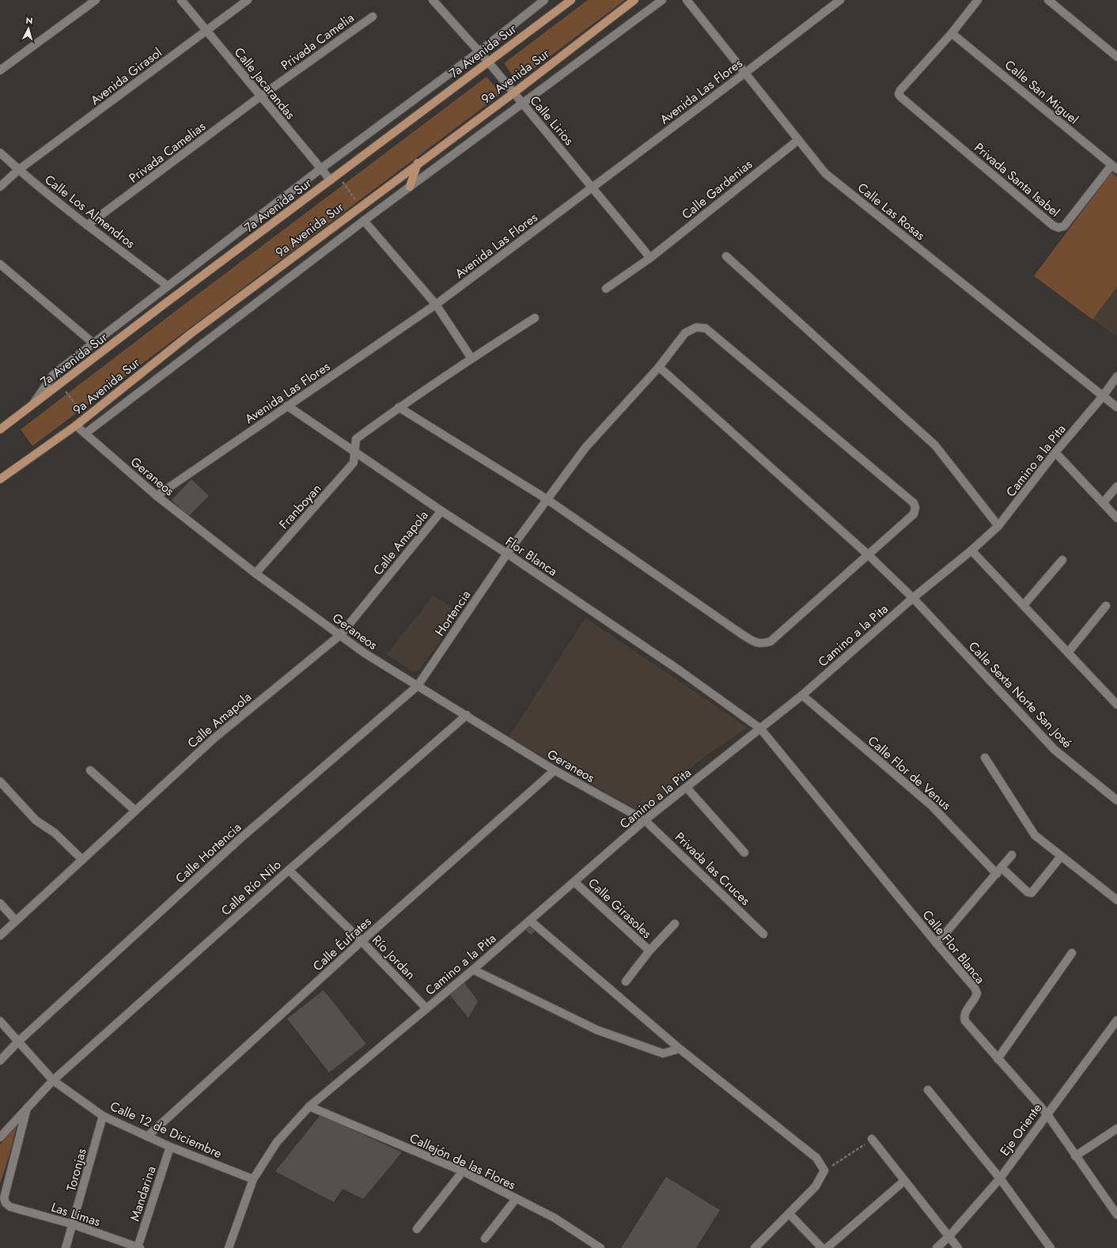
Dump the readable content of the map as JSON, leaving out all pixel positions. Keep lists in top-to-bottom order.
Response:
{
  "streets": {
    "main road": ["7a Avenida Sur", "9a Avenida Sur"],
    "street": [
      "Privada Camelia",
      "Avenida Girasol",
      "Calle Jacarandas",
      "Avenida Las Flores",
      "Calle San Miguel",
      "Calle Lirios",
      "Privada Camelias",
      "Privada Santa Isabel",
      "Calle Gardenias",
      "Calle Los Almendros",
      "Calle Las Rosas",
      "Camino a la Pita",
      "Geraneos",
      "Franboyan",
      "Calle Amapola",
      "Flor Blanca",
      "Hortencia",
      "Calle Sexta Norte San José",
      "Calle Flor de Venus",
      "Calle Hortencia",
      "Privada las Cruces",
      "Calle Río Nilo",
      "Calle Girasoles",
      "Calle Éufrates",
      "Calle Flor Blanca",
      "Río Jordan",
      "Calle 12 de Diciembre",
      "Eje Oriente",
      "Callejón de las Flores",
      "Toronjas",
      "Mandarina",
      "Las Limas"
    ]
  },
  "crossings": [
    ["Privada Camelia", "Calle Jacarandas"],
    ["Privada Camelia", "Privada Camelias"],
    ["7a Avenida Sur", "Calle Jacarandas"],
    ["7a Avenida Sur", "Calle Lirios"],
    ["Avenida Girasol", "Calle Jacarandas"],
    ["Avenida Girasol", "Calle Los Almendros"],
    ["9a Avenida Sur", "Calle Lirios"],
    ["9a Avenida Sur", "Geraneos"],
    ["Calle Jacarandas", "Privada Camelias"],
    ["Avenida Las Flores", "Calle Lirios"],
    ["Avenida Las Flores", "Calle Las Rosas"],
    ["Avenida Las Flores", "Geraneos"],
    ["Avenida Las Flores", "Flor Blanca"],
    ["Calle San Miguel", "Privada Santa Isabel"],
    ["Calle Lirios", "Calle Gardenias"],
    ["Privada Camelias", "Calle Los Almendros"],
    ["Calle Gardenias", "Calle Las Rosas"],
    ["Calle Las Rosas", "Camino a la Pita"],
    ["Camino a la Pita", "Geraneos"],
    ["Camino a la Pita", "Flor Blanca"],
    ["Camino a la Pita", "Calle Sexta Norte San José"],
    ["Camino a la Pita", "Calle Flor de Venus"],
    ["Camino a la Pita", "Privada las Cruces"],
    ["Camino a la Pita", "Calle Girasoles"],
    ["Camino a la Pita", "Calle Flor Blanca"],
    ["Camino a la Pita", "Río Jordan"],
    ["Camino a la Pita", "Calle 12 de Diciembre"],
    ["Camino a la Pita", "Callejón de las Flores"],
    ["Geraneos", "Franboyan"],
    ["Geraneos", "Calle Amapola"],
    ["Geraneos", "Hortencia"],
    ["Geraneos", "Calle Hortencia"],
    ["Geraneos", "Privada las Cruces"],
    ["Geraneos", "Calle Río Nilo"],
    ["Geraneos", "Calle Éufrates"],
    ["Franboyan", "Flor Blanca"],
    ["Calle Amapola", "Flor Blanca"],
    ["Flor Blanca", "Hortencia"],
    ["Flor Blanca", "Calle Flor Blanca"],
    ["Hortencia", "Calle Sexta Norte San José"],
    ["Hortencia", "Calle Hortencia"],
    ["Calle Hortencia", "Calle 12 de Diciembre"],
    ["Calle Río Nilo", "Río Jordan"],
    ["Calle Río Nilo", "Calle 12 de Diciembre"],
    ["Calle Río Nilo", "Las Limas"],
    ["Calle Éufrates", "Río Jordan"],
    ["Calle Éufrates", "Calle 12 de Diciembre"],
    ["Calle Flor Blanca", "Eje Oriente"],
    ["Calle 12 de Diciembre", "Toronjas"],
    ["Calle 12 de Diciembre", "Mandarina"],
    ["Toronjas", "Las Limas"],
    ["Mandarina", "Las Limas"]
  ],
  "north": "top"
}
